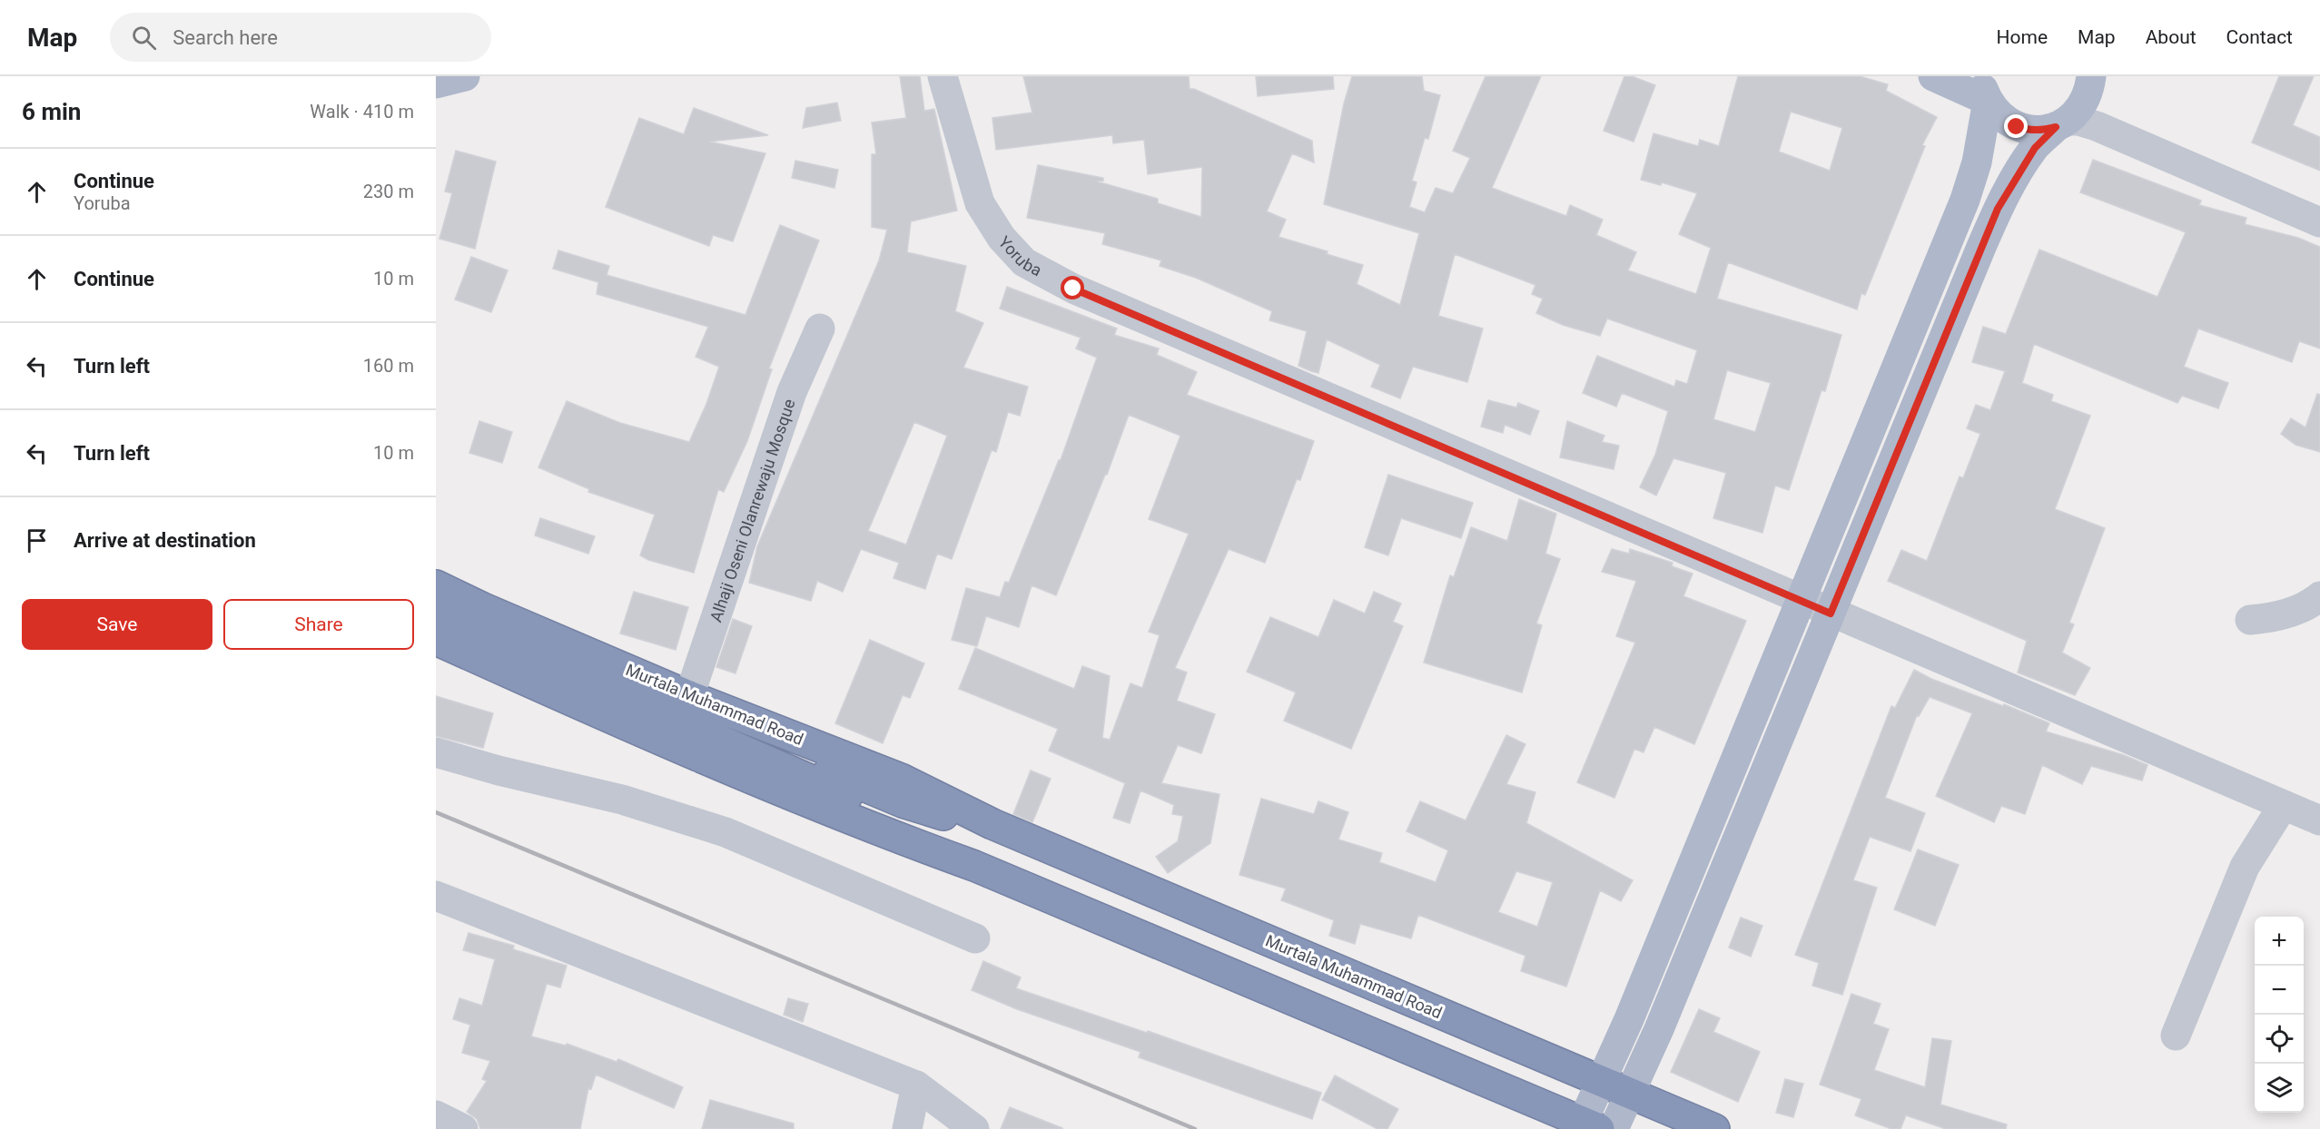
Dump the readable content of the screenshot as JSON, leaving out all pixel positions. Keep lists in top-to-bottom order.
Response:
{
  "streets": {
    "highway": ["Murtala Muhammad Road"],
    "street": ["Yoruba", "Alhaji Oseni Olanrewaju Mosque"]
  },
  "crossings": [
    ["Alhaji Oseni Olanrewaju Mosque", "Murtala Muhammad Road"]
  ],
  "page": {
    "header": "Map",
    "search": "Search here",
    "nav": [
      "Home",
      "Map",
      "About",
      "Contact"
    ],
    "heading": ["6 min", "Walk · 410 m"],
    "list": [
      ["Continue", "Yoruba", "230 m"],
      ["Continue", "10 m"],
      ["Turn left", "160 m"],
      ["Turn left", "10 m"],
      "Arrive at destination"
    ],
    "buttons": ["Save", "Share"],
    "map_buttons": ["+", "−"]
  }
}
